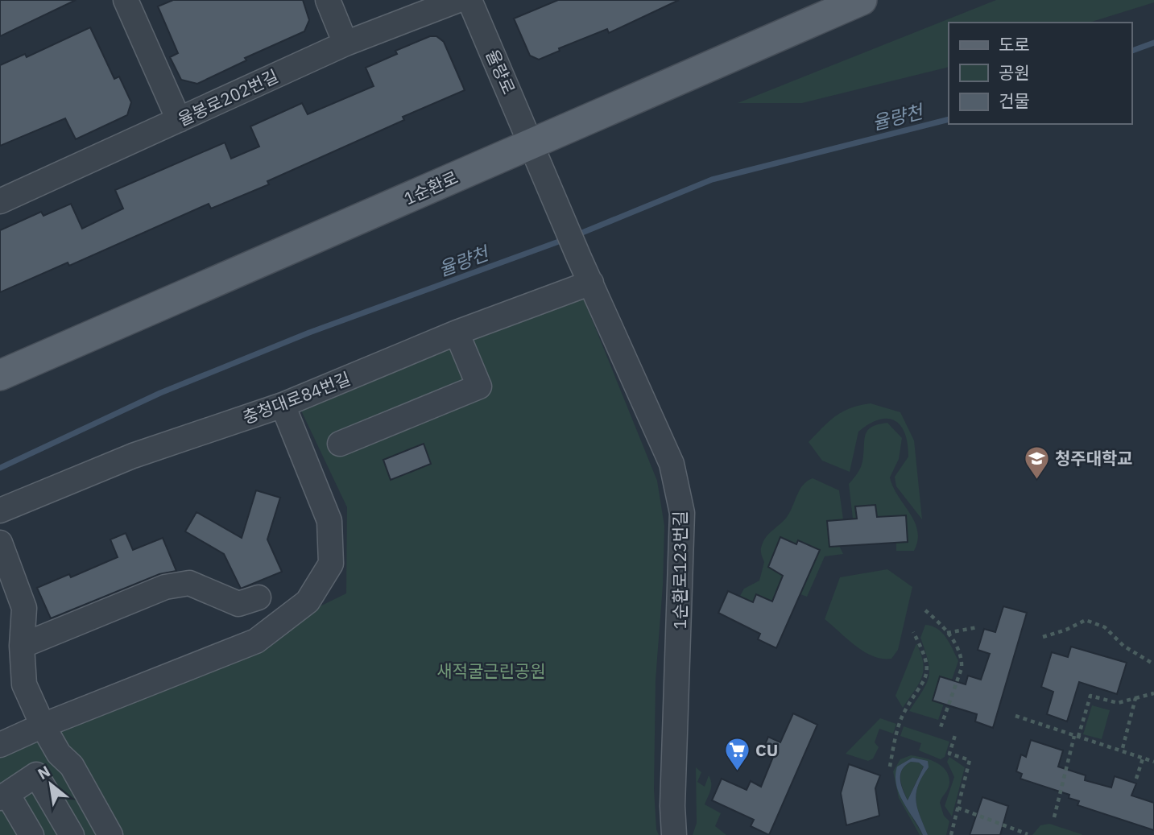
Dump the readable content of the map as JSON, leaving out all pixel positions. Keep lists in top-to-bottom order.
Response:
{
  "streets": {
    "main road": ["1순환로"],
    "street": [
      "율량로",
      "율봉로202번길",
      "충청대로84번길",
      "1순환로123번길"
    ]
  },
  "crossings": [
    ["율량로", "1순환로"],
    ["율량로", "1순환로123번길"],
    ["충청대로84번길", "1순환로123번길"]
  ],
  "water": ["율량천"],
  "parks": ["새적굴근린공원"],
  "places": {
    "school or university": ["청주대학교"],
    "supermarket": ["CU"]
  },
  "legend": ["도로", "공원", "건물"],
  "north": "top left"
}
